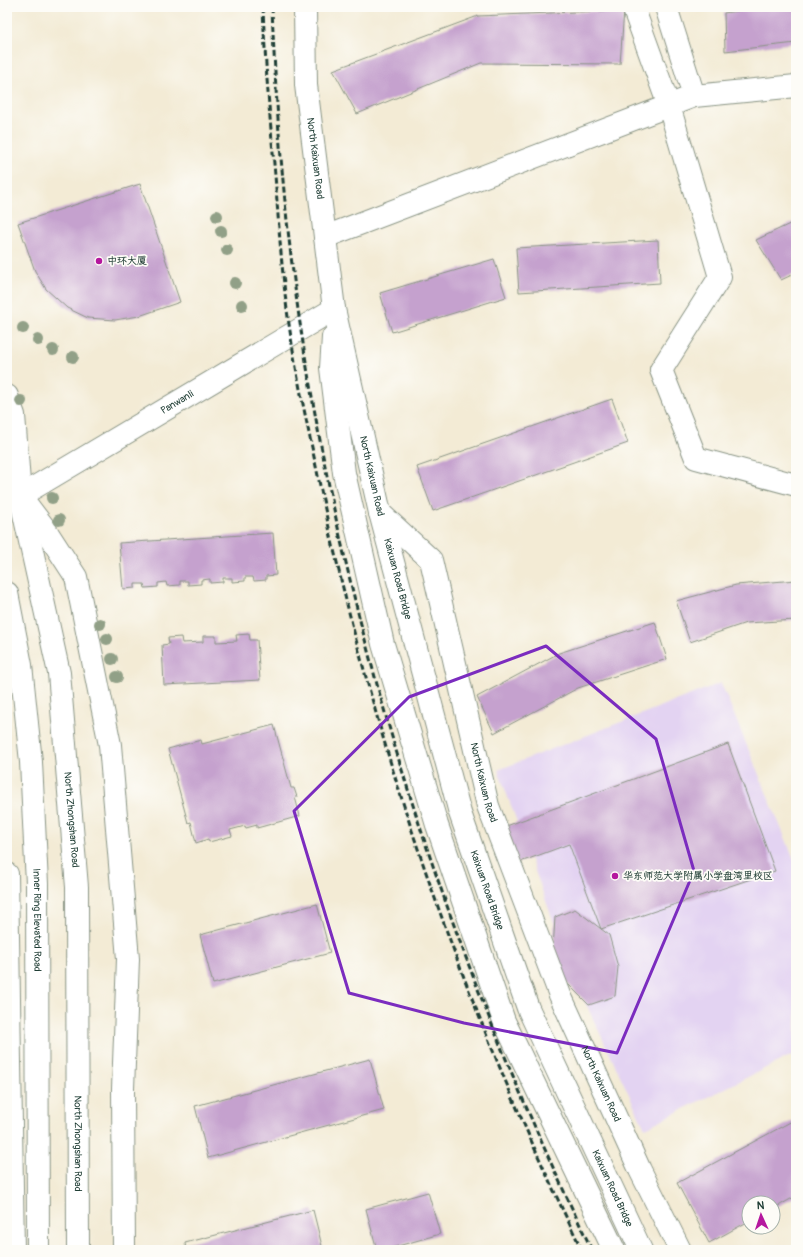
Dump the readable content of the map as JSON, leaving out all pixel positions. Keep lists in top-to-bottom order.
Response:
{
  "streets": {
    "main road": [
      "North Kaixuan Road",
      "Panwanli",
      "Kaixuan Road Bridge",
      "North Zhongshan Road",
      "Inner Ring Elevated Road"
    ]
  },
  "crossings": [
    ["North Kaixuan Road", "Panwanli"],
    ["North Kaixuan Road", "Kaixuan Road Bridge"],
    ["Panwanli", "North Zhongshan Road"]
  ],
  "places": ["中环大厦", "华东师范大学附属小学盘湾里校区"],
  "north": "top"
}
